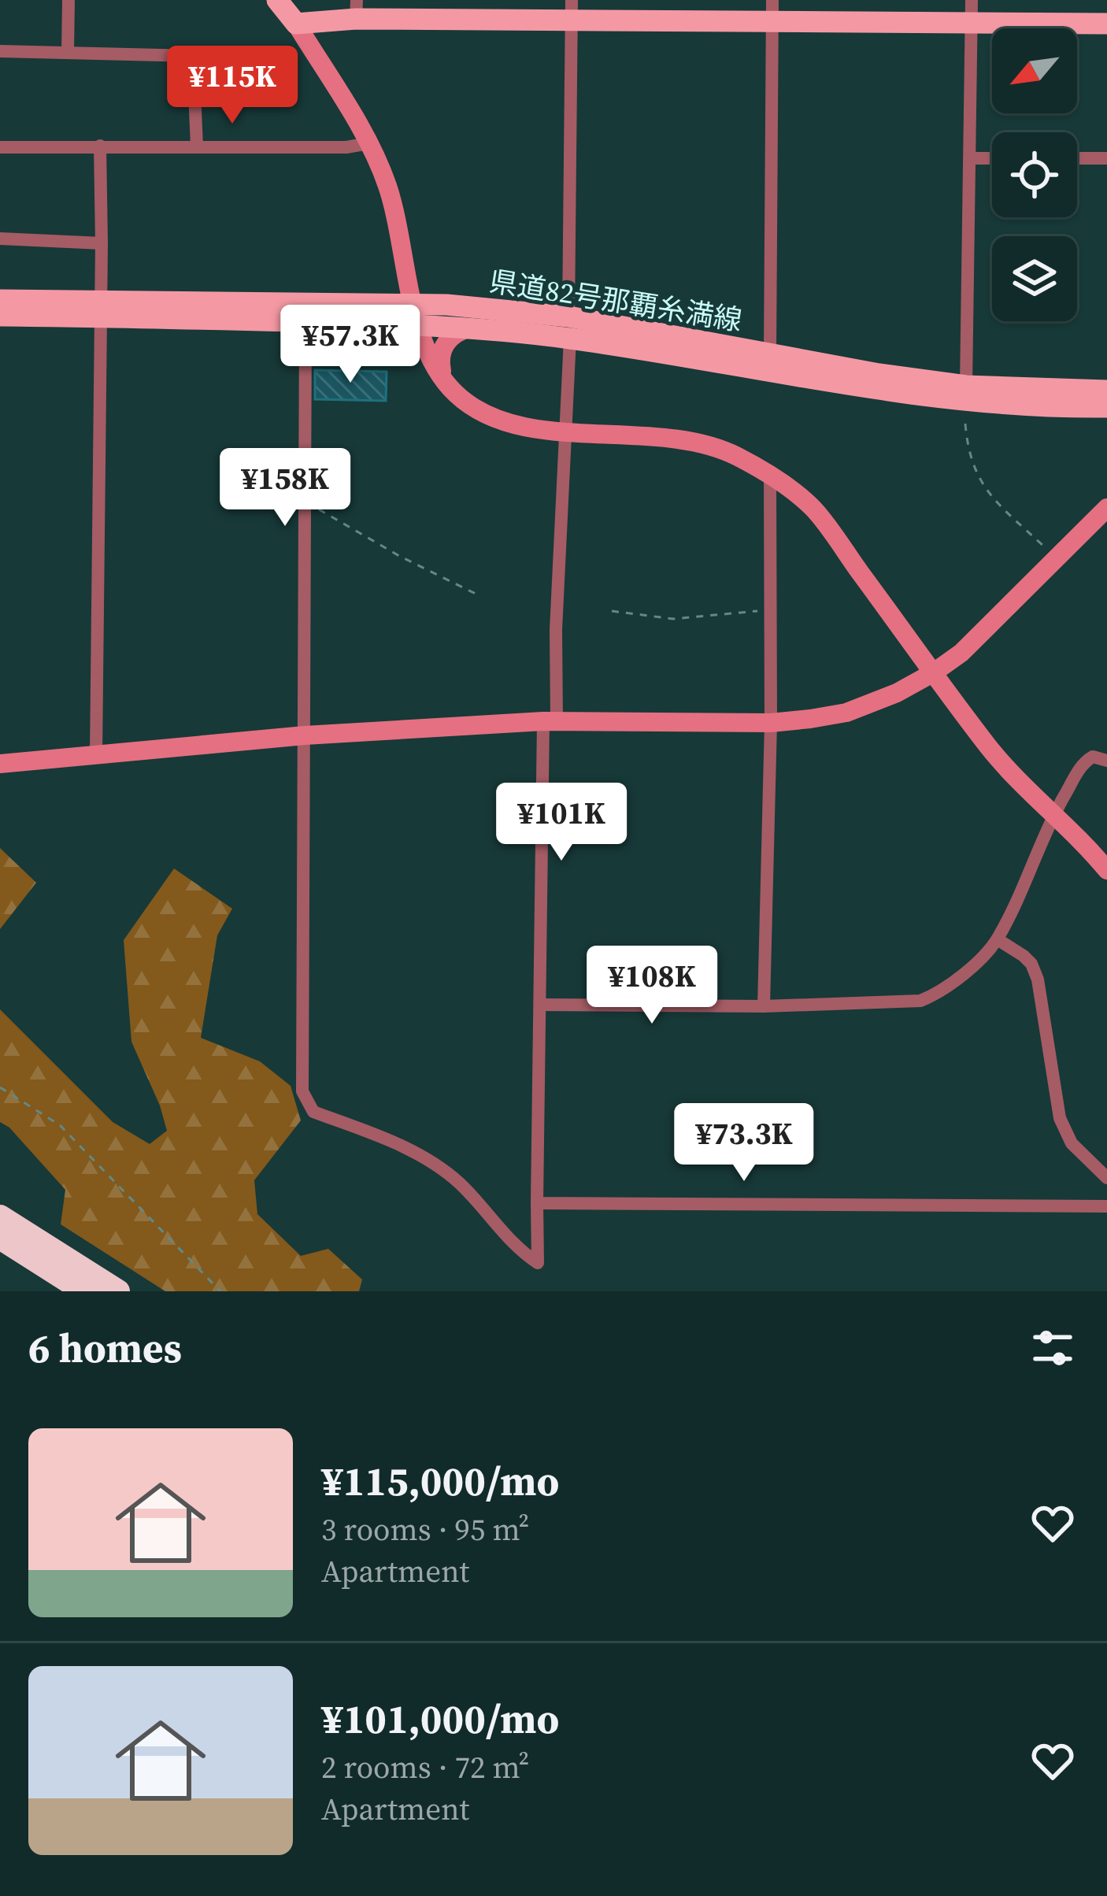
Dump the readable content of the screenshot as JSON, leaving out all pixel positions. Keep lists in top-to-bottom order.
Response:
{
  "streets": {
    "main road": ["県道82号那覇糸満線"]
  },
  "north": "bottom left",
  "page": {
    "price": [
      "¥115K",
      "¥57.3K",
      "¥158K",
      "¥101K",
      "¥108K",
      "¥73.3K"
    ],
    "heading": "6 homes",
    "list": [
      {
        "name": "¥115,000/mo",
        "note": "3 rooms · 95 m² · Apartment"
      },
      {
        "name": "¥101,000/mo",
        "note": "2 rooms · 72 m² · Apartment"
      }
    ]
  }
}
